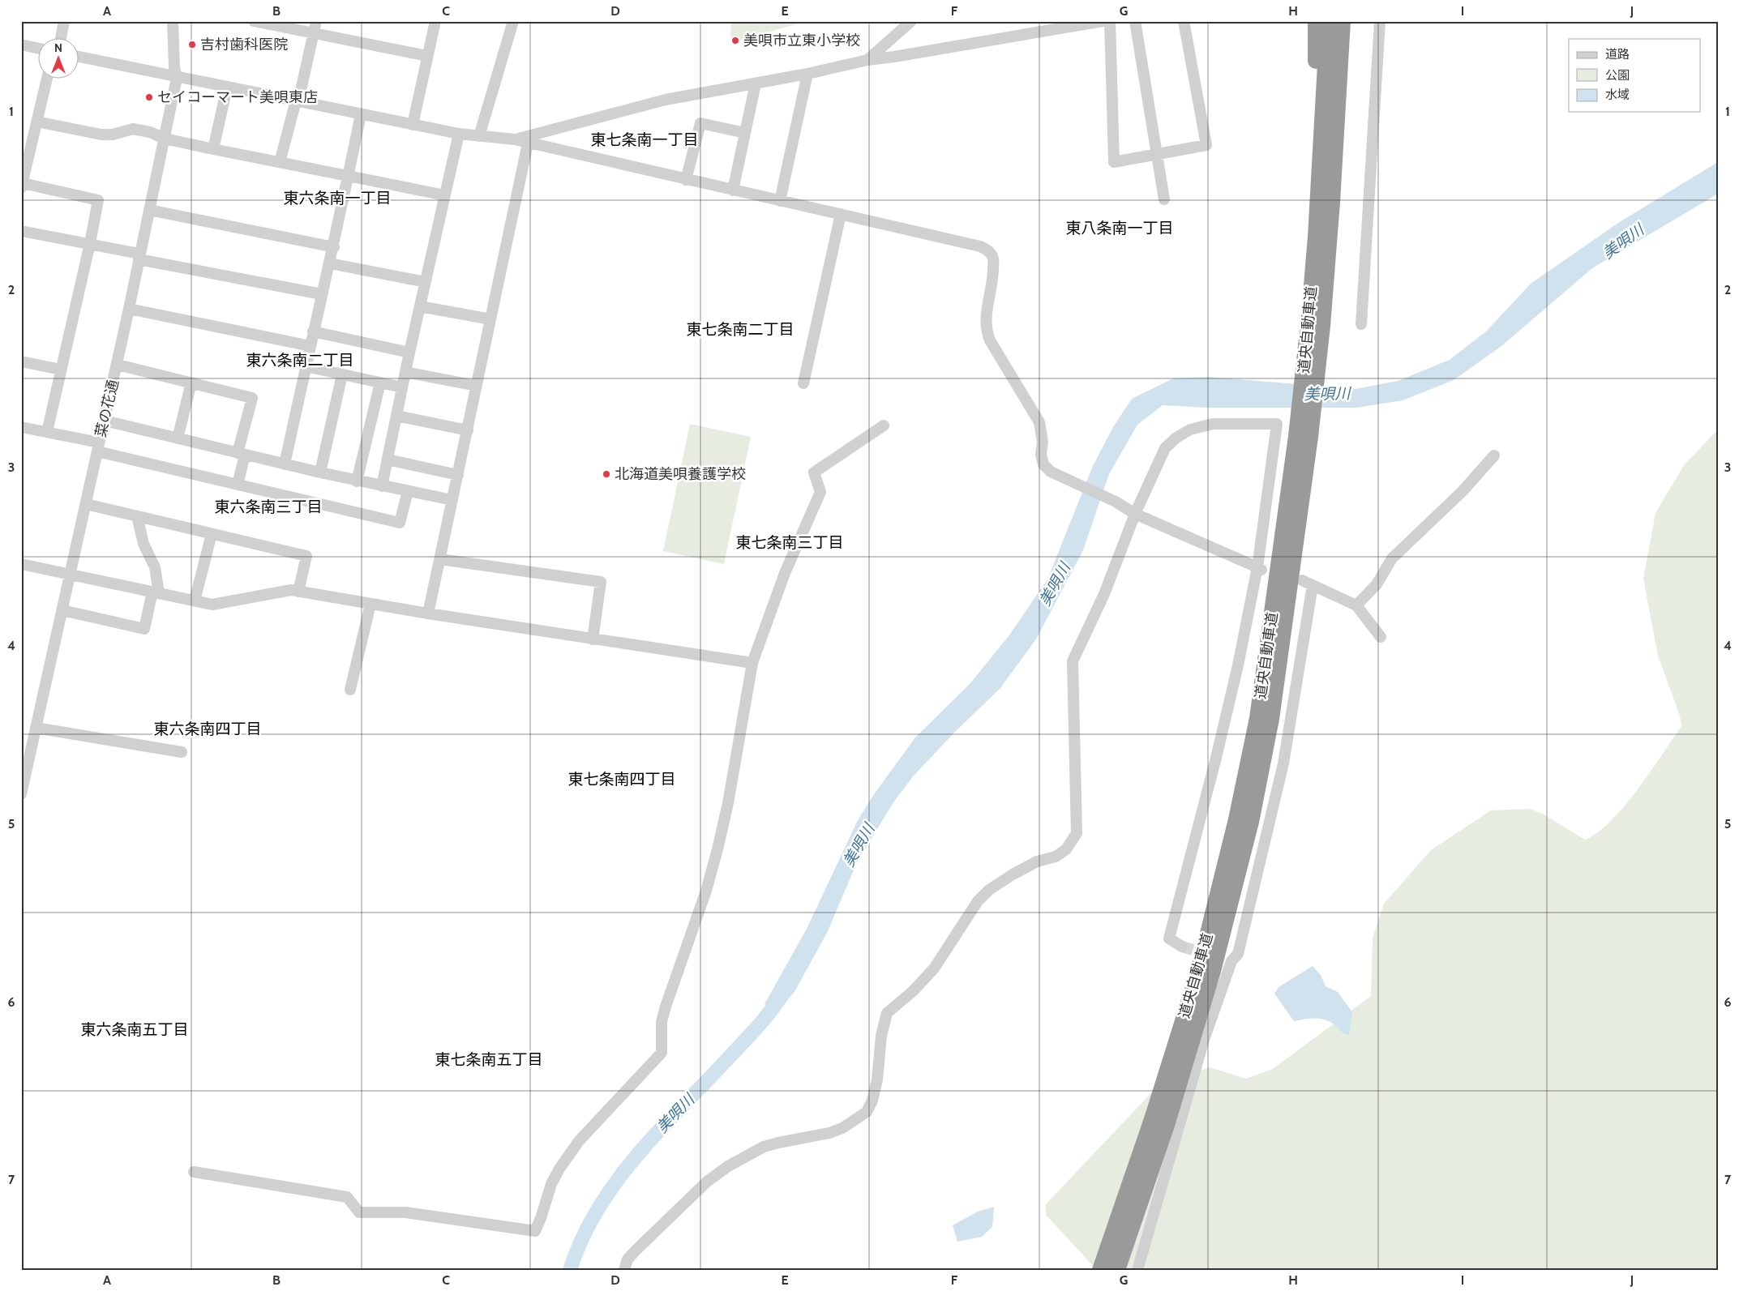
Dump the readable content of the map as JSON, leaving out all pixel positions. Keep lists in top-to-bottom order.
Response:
{
  "streets": {
    "highway": ["道央自動車道"],
    "street": ["菜の花通"]
  },
  "districts": [
    "東七条南一丁目",
    "東六条南一丁目",
    "東八条南一丁目",
    "東七条南二丁目",
    "東六条南二丁目",
    "東六条南三丁目",
    "東七条南三丁目",
    "東六条南四丁目",
    "東七条南四丁目",
    "東六条南五丁目",
    "東七条南五丁目"
  ],
  "water": ["美唄川"],
  "places": [
    "美唄市立東小学校",
    "吉村歯科医院",
    "セイコーマート美唄東店",
    "北海道美唄養護学校"
  ],
  "legend": ["道路", "公園", "水域"],
  "north": "top",
  "grid": {
    "columns": [
      "A",
      "B",
      "C",
      "D",
      "E",
      "F",
      "G",
      "H",
      "I",
      "J"
    ],
    "rows": [
      "1",
      "2",
      "3",
      "4",
      "5",
      "6",
      "7"
    ]
  }
}
